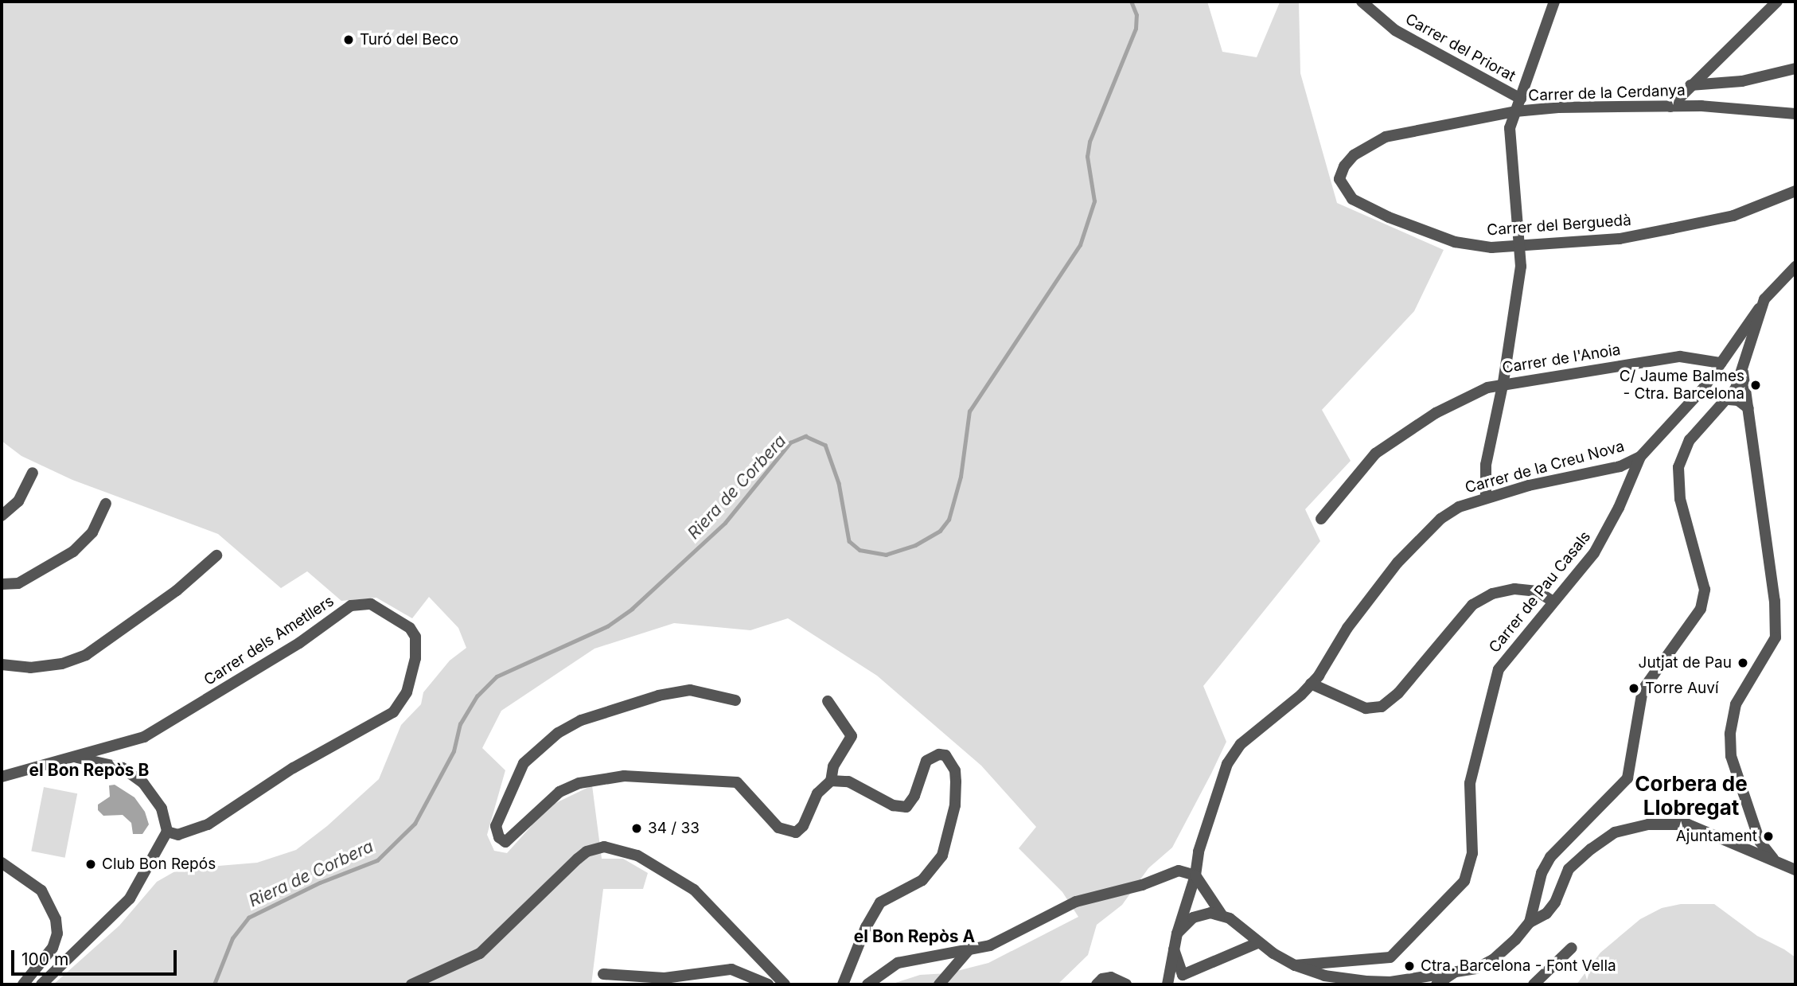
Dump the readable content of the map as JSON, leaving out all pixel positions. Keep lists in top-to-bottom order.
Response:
{
  "streets": {
    "street": [
      "Carrer del Priorat",
      "Carrer de la Cerdanya",
      "Carrer del Berguedà",
      "Carrer de l'Anoia",
      "Carrer de la Creu Nova",
      "Carrer de Pau Casals",
      "Carrer dels Ametllers"
    ]
  },
  "crossings": [
    ["Carrer de la Cerdanya", "Carrer del Berguedà"],
    ["Carrer de l'Anoia", "Carrer de la Creu Nova"],
    ["Carrer de la Creu Nova", "Carrer de Pau Casals"]
  ],
  "districts": ["el Bon Repòs B", "Corbera de Llobregat", "el Bon Repòs A"],
  "water": ["Riera de Corbera"],
  "places": [
    "Turó del Beco",
    "C/ Jaume Balmes - Ctra. Barcelona",
    "Jutjat de Pau",
    "Torre Auví",
    "34 / 33",
    "Ajuntament",
    "Club Bon Repós",
    "Ctra. Barcelona - Font Vella"
  ],
  "scale_bar": "100 m"
}
